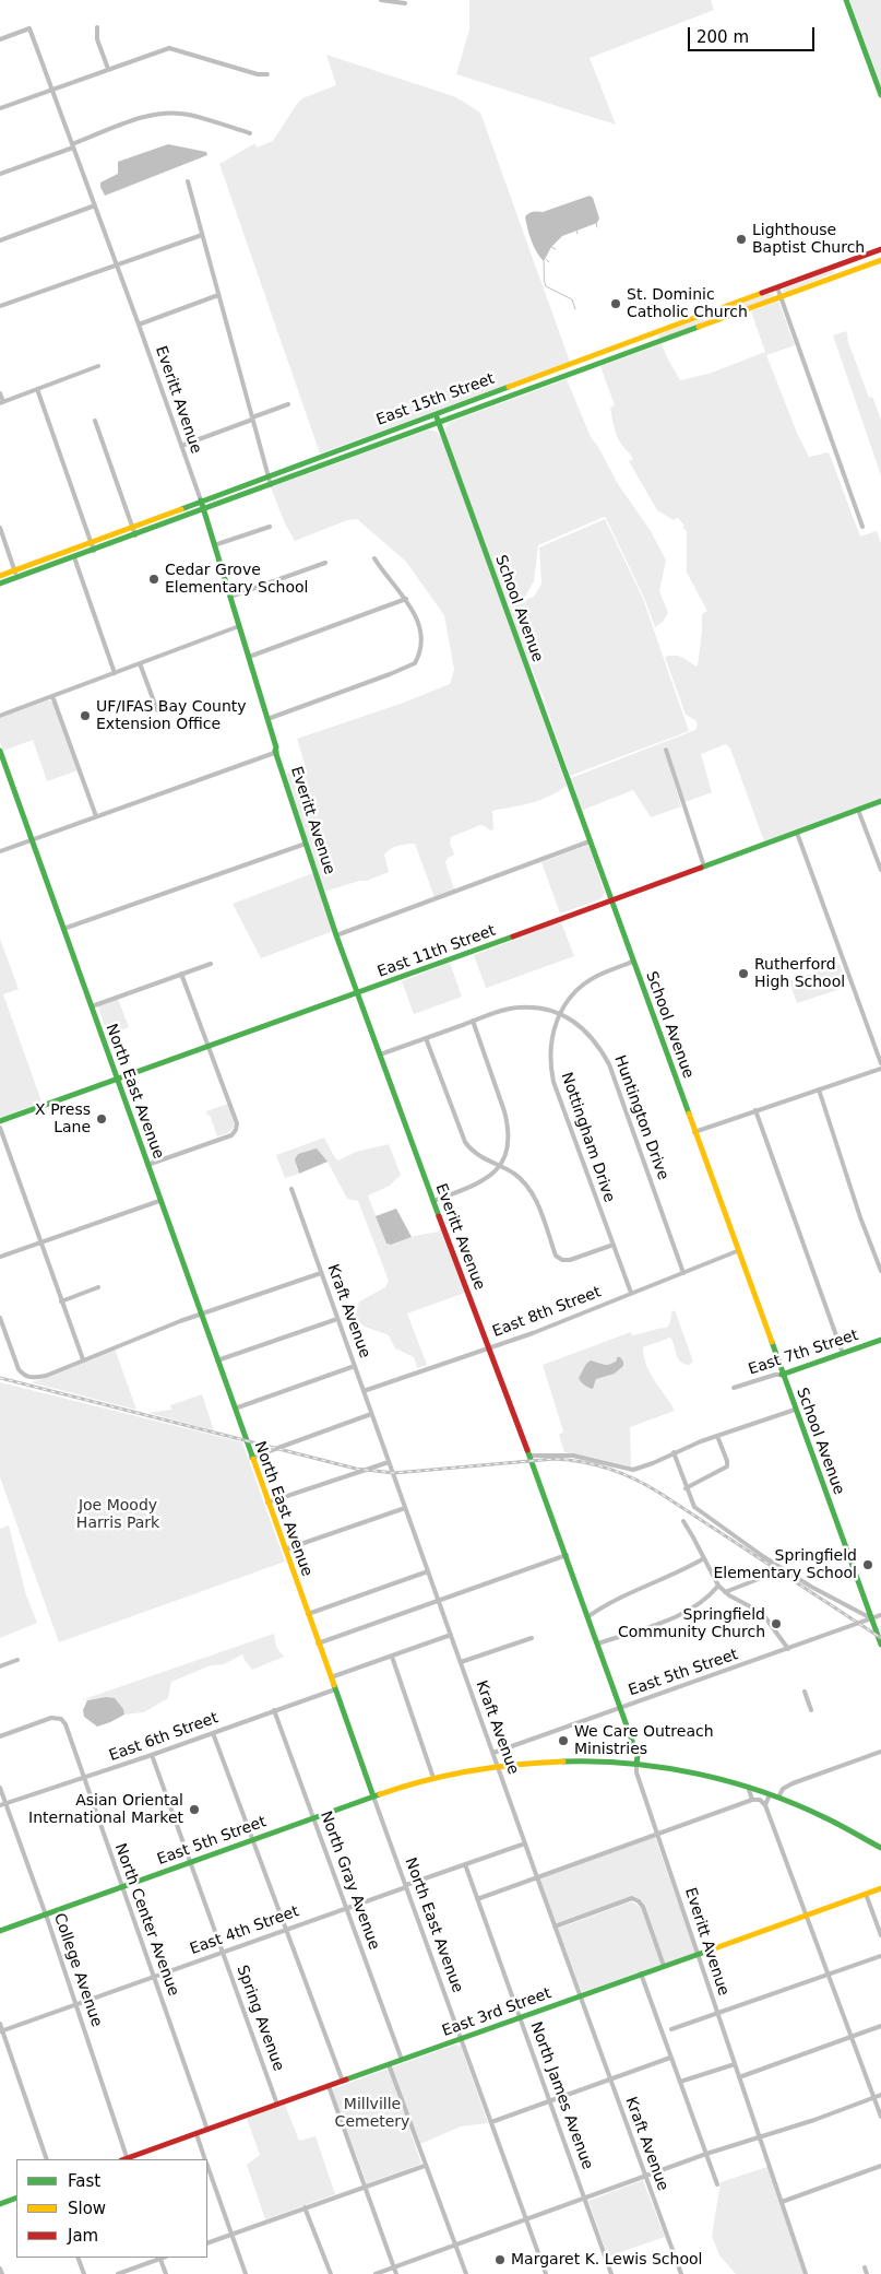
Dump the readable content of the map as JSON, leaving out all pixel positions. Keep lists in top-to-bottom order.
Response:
{
  "streets": {
    "main road": [
      "Everitt Avenue",
      "East 15th Street",
      "School Avenue",
      "East 11th Street",
      "North East Avenue",
      "East 7th Street",
      "East 5th Street",
      "East 3rd Street"
    ],
    "street": [
      "Huntington Drive",
      "Nottingham Drive",
      "Kraft Avenue",
      "East 8th Street",
      "East 6th Street",
      "North Gray Avenue",
      "North Center Avenue",
      "East 4th Street",
      "College Avenue",
      "Spring Avenue",
      "North James Avenue"
    ]
  },
  "crossings": [
    ["Everitt Avenue", "East 15th Street"],
    ["Everitt Avenue", "East 11th Street"],
    ["Everitt Avenue", "Huntington Drive"],
    ["Everitt Avenue", "East 8th Street"],
    ["Everitt Avenue", "East 5th Street"],
    ["Everitt Avenue", "East 3rd Street"],
    ["East 15th Street", "School Avenue"],
    ["School Avenue", "East 11th Street"],
    ["School Avenue", "Nottingham Drive"],
    ["School Avenue", "East 8th Street"],
    ["School Avenue", "East 7th Street"],
    ["School Avenue", "East 5th Street"],
    ["East 11th Street", "North East Avenue"],
    ["North East Avenue", "East 5th Street"],
    ["North East Avenue", "East 6th Street"],
    ["North East Avenue", "East 4th Street"],
    ["North East Avenue", "East 3rd Street"],
    ["Huntington Drive", "Nottingham Drive"],
    ["Huntington Drive", "East 8th Street"],
    ["Nottingham Drive", "East 8th Street"],
    ["Kraft Avenue", "East 8th Street"],
    ["Kraft Avenue", "East 5th Street"],
    ["Kraft Avenue", "East 4th Street"],
    ["Kraft Avenue", "East 3rd Street"],
    ["East 5th Street", "North Gray Avenue"],
    ["East 5th Street", "North Center Avenue"],
    ["East 5th Street", "College Avenue"],
    ["East 5th Street", "Spring Avenue"],
    ["East 6th Street", "North Gray Avenue"],
    ["East 6th Street", "North Center Avenue"],
    ["East 6th Street", "College Avenue"],
    ["East 6th Street", "Spring Avenue"],
    ["North Gray Avenue", "East 4th Street"],
    ["North Gray Avenue", "East 3rd Street"],
    ["North Center Avenue", "East 4th Street"],
    ["North Center Avenue", "East 3rd Street"],
    ["East 4th Street", "College Avenue"],
    ["East 4th Street", "Spring Avenue"],
    ["East 4th Street", "North James Avenue"],
    ["East 3rd Street", "Spring Avenue"],
    ["East 3rd Street", "North James Avenue"]
  ],
  "parks": ["Joe Moody Harris Park", "Millville Cemetery"],
  "places": [
    "Lighthouse Baptist Church",
    "St. Dominic Catholic Church",
    "Cedar Grove Elementary School",
    "UF/IFAS Bay County Extension Office",
    "Rutherford High School",
    "X Press Lane",
    "Springfield Elementary School",
    "Springfield Community Church",
    "We Care Outreach Ministries",
    "Asian Oriental International Market",
    "Margaret K. Lewis School"
  ],
  "legend": ["Fast", "Slow", "Jam"],
  "scale_bar": "200 m"
}
